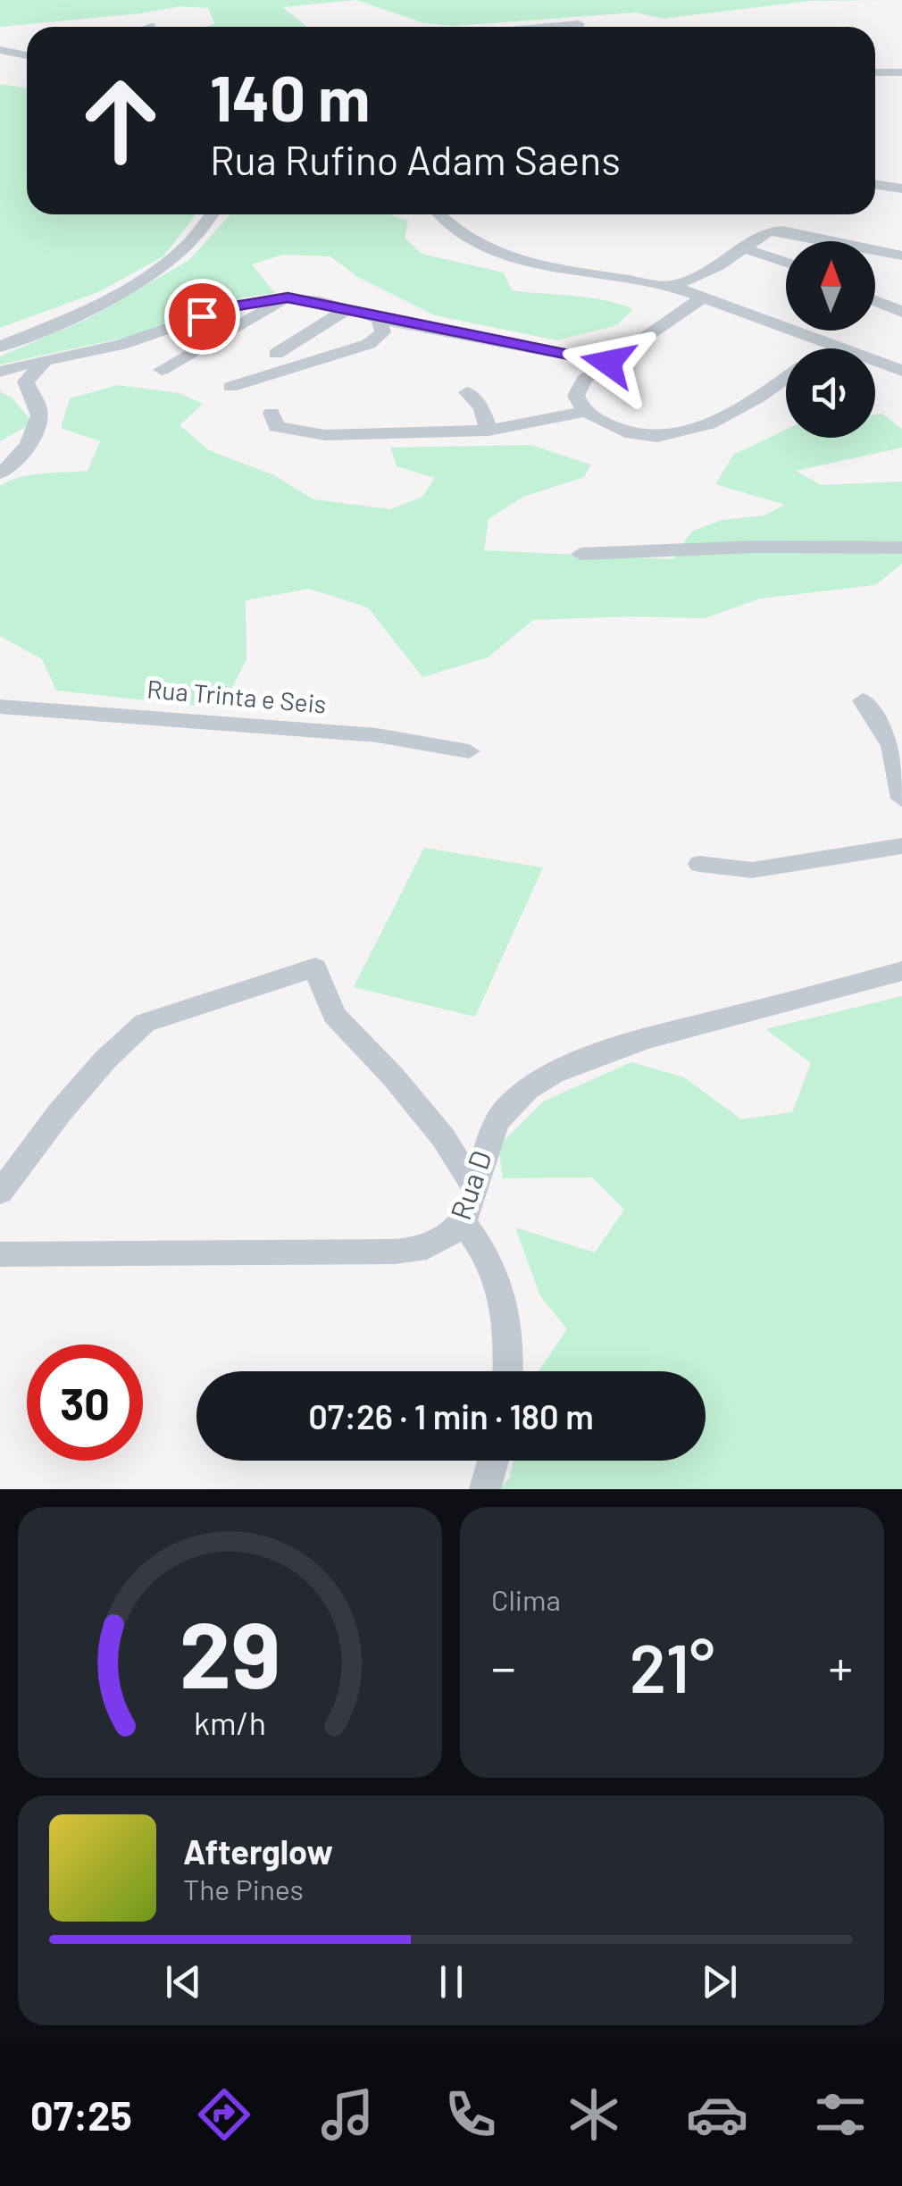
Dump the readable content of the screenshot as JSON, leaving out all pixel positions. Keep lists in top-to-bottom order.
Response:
{
  "streets": {
    "street": ["Rua Trinta e Seis", "Rua D"]
  },
  "north": "top",
  "page": {
    "turn": ["140 m", "Rua Rufino Adam Saens"],
    "limit": "30",
    "trip": "07:26 · 1 min · 180 m",
    "tile": "Clima",
    "heat": ["−", "21°", "+"],
    "song": ["Afterglow", "The Pines"],
    "tabs": "07:25",
    "gauge": ["29", "km/h"]
  }
}
